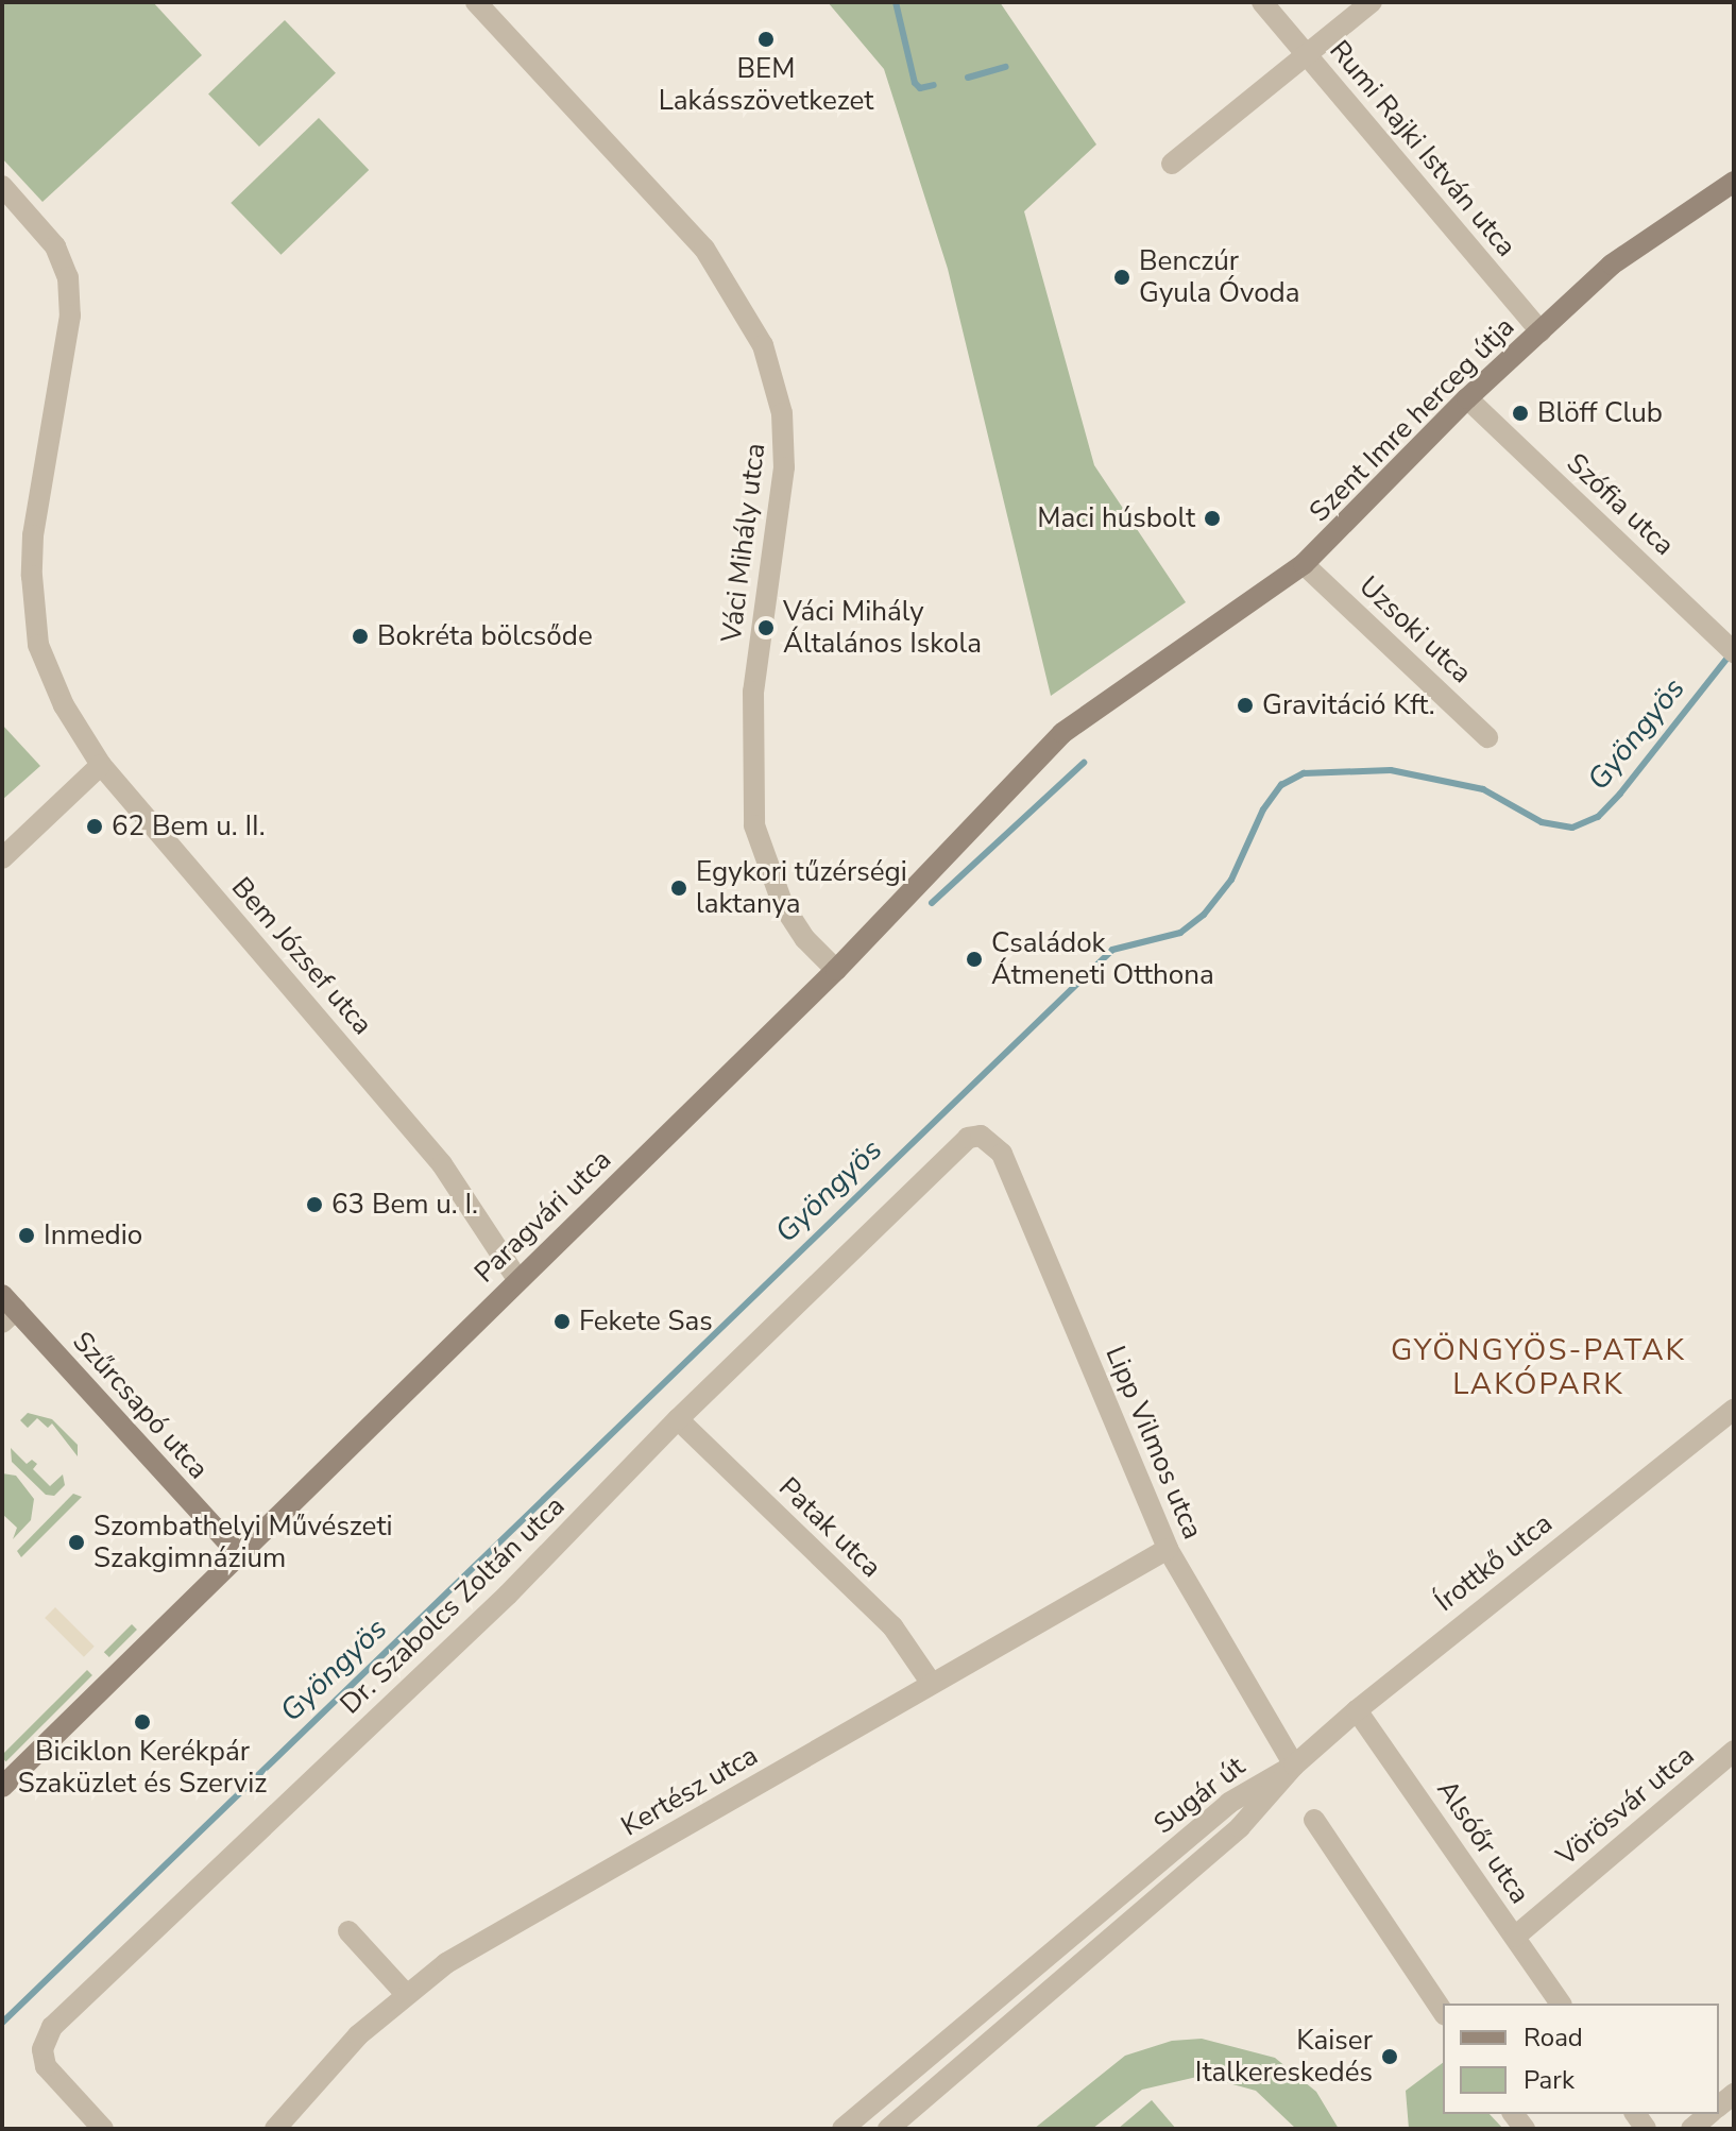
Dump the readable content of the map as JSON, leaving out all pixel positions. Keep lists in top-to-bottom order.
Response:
{
  "streets": {
    "street": [
      "Rumi Rajki István utca",
      "Szent Imre herceg útja",
      "Szófia utca",
      "Váci Mihály utca",
      "Uzsoki utca",
      "Bem József utca",
      "Paragvári utca",
      "Szűrcsapó utca",
      "Lipp Vilmos utca",
      "Patak utca",
      "Írottkő utca",
      "Dr. Szabolcs Zoltán utca",
      "Kertész utca",
      "Sugár út",
      "Vörösvár utca",
      "Alsóőr utca"
    ]
  },
  "crossings": [
    ["Rumi Rajki István utca", "Szent Imre herceg útja"],
    ["Szent Imre herceg útja", "Szófia utca"],
    ["Szent Imre herceg útja", "Uzsoki utca"],
    ["Szent Imre herceg útja", "Paragvári utca"],
    ["Váci Mihály utca", "Paragvári utca"],
    ["Bem József utca", "Paragvári utca"],
    ["Paragvári utca", "Szűrcsapó utca"],
    ["Lipp Vilmos utca", "Írottkő utca"],
    ["Lipp Vilmos utca", "Dr. Szabolcs Zoltán utca"],
    ["Lipp Vilmos utca", "Kertész utca"],
    ["Lipp Vilmos utca", "Sugár út"],
    ["Patak utca", "Dr. Szabolcs Zoltán utca"],
    ["Patak utca", "Kertész utca"],
    ["Írottkő utca", "Sugár út"],
    ["Írottkő utca", "Alsóőr utca"],
    ["Vörösvár utca", "Alsóőr utca"]
  ],
  "districts": ["GYÖNGYÖS-PATAK LAKÓPARK"],
  "water": ["Gyöngyös"],
  "places": [
    "BEM Lakásszövetkezet",
    "Benczúr Gyula Óvoda",
    "Blöff Club",
    "Maci húsbolt",
    "Váci Mihály Általános Iskola",
    "Bokréta bölcsőde",
    "Gravitáció Kft.",
    "62 Bem u. II.",
    "Egykori tűzérségi laktanya",
    "Családok Átmeneti Otthona",
    "63 Bem u. I.",
    "Inmedio",
    "Fekete Sas",
    "Szombathelyi Művészeti Szakgimnázium",
    "Biciklon Kerékpár Szaküzlet és Szerviz",
    "Kaiser Italkereskedés"
  ],
  "legend": ["Road", "Park"]
}
